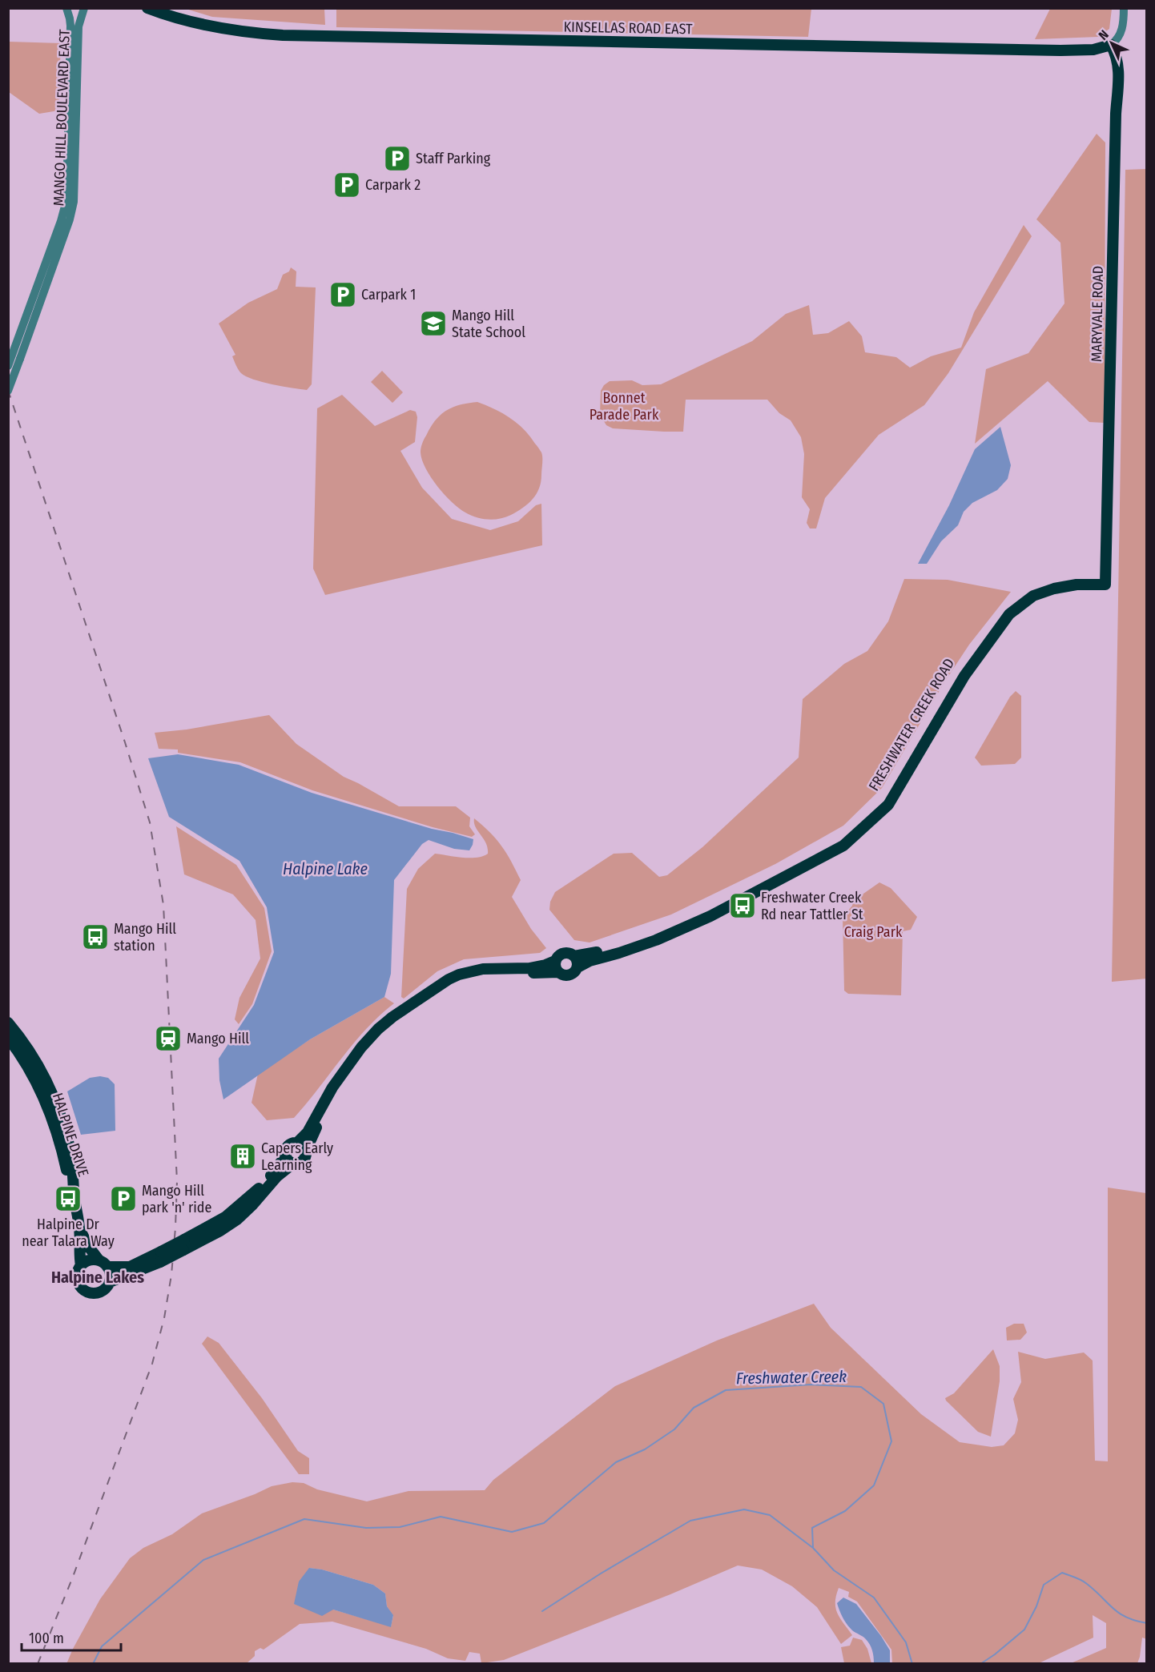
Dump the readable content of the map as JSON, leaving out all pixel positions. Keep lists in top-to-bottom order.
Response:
{
  "streets": {
    "main road": [
      "KINSELLAS ROAD EAST",
      "MARYVALE ROAD",
      "FRESHWATER CREEK ROAD",
      "HALPINE DRIVE"
    ],
    "street": ["MANGO HILL BOULEVARD EAST"]
  },
  "crossings": [
    ["KINSELLAS ROAD EAST", "MARYVALE ROAD"],
    ["MARYVALE ROAD", "FRESHWATER CREEK ROAD"]
  ],
  "districts": ["Halpine Lakes"],
  "water": ["Halpine Lake", "Freshwater Creek"],
  "parks": ["Bonnet Parade Park", "Craig Park"],
  "places": {
    "parking": [
      "Staff Parking",
      "Carpark 2",
      "Carpark 1",
      "Mango Hill park 'n' ride"
    ],
    "school or university": ["Mango Hill State School"],
    "bus stop": ["Freshwater Creek Rd near Tattler St", "Mango Hill station", "Halpine Dr near Talara Way"],
    "station": ["Mango Hill"],
    "building": ["Capers Early Learning"]
  },
  "scale_bar": "100 m",
  "north": "top left"
}
